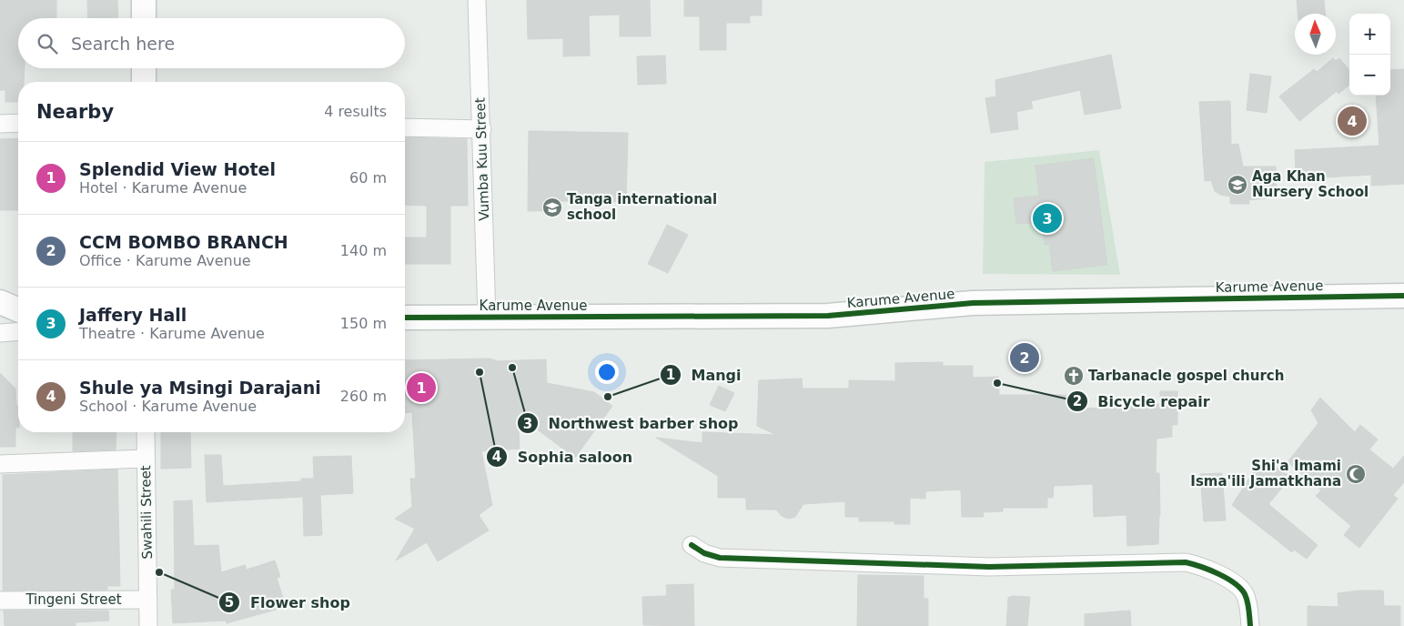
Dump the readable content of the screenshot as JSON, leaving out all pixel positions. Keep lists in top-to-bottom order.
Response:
{
  "streets": {
    "main road": ["Karume Avenue"],
    "street": ["Vumba Kuu Street", "Swahili Street", "Tingeni Street"]
  },
  "crossings": [
    ["Vumba Kuu Street", "Karume Avenue"],
    ["Swahili Street", "Tingeni Street"]
  ],
  "places": {
    "school or university": ["Aga Khan Nursery School", "Tanga international school"],
    "other": [
      "Northwest barber shop",
      "Sophia saloon",
      "Bicycle repair",
      "Mangi",
      "Flower shop"
    ],
    "church": ["Tarbanacle gospel church"],
    "mosque": ["Shi'a Imami Isma'ili Jamatkhana"]
  },
  "north": "top",
  "page": {
    "map_buttons": ["+", "−"],
    "search": "Search here",
    "heading": ["Nearby", "4 results"],
    "pins": [
      "4",
      "3",
      "2",
      "1"
    ],
    "list": [
      {
        "mark": "1",
        "name": "Splendid View Hotel",
        "note": "Hotel · Karume Avenue",
        "value": "60 m"
      },
      {
        "mark": "2",
        "name": "CCM BOMBO BRANCH",
        "note": "Office · Karume Avenue",
        "value": "140 m"
      },
      {
        "mark": "3",
        "name": "Jaffery Hall",
        "note": "Theatre · Karume Avenue",
        "value": "150 m"
      },
      {
        "mark": "4",
        "name": "Shule ya Msingi Darajani",
        "note": "School · Karume Avenue",
        "value": "260 m"
      }
    ]
  }
}
